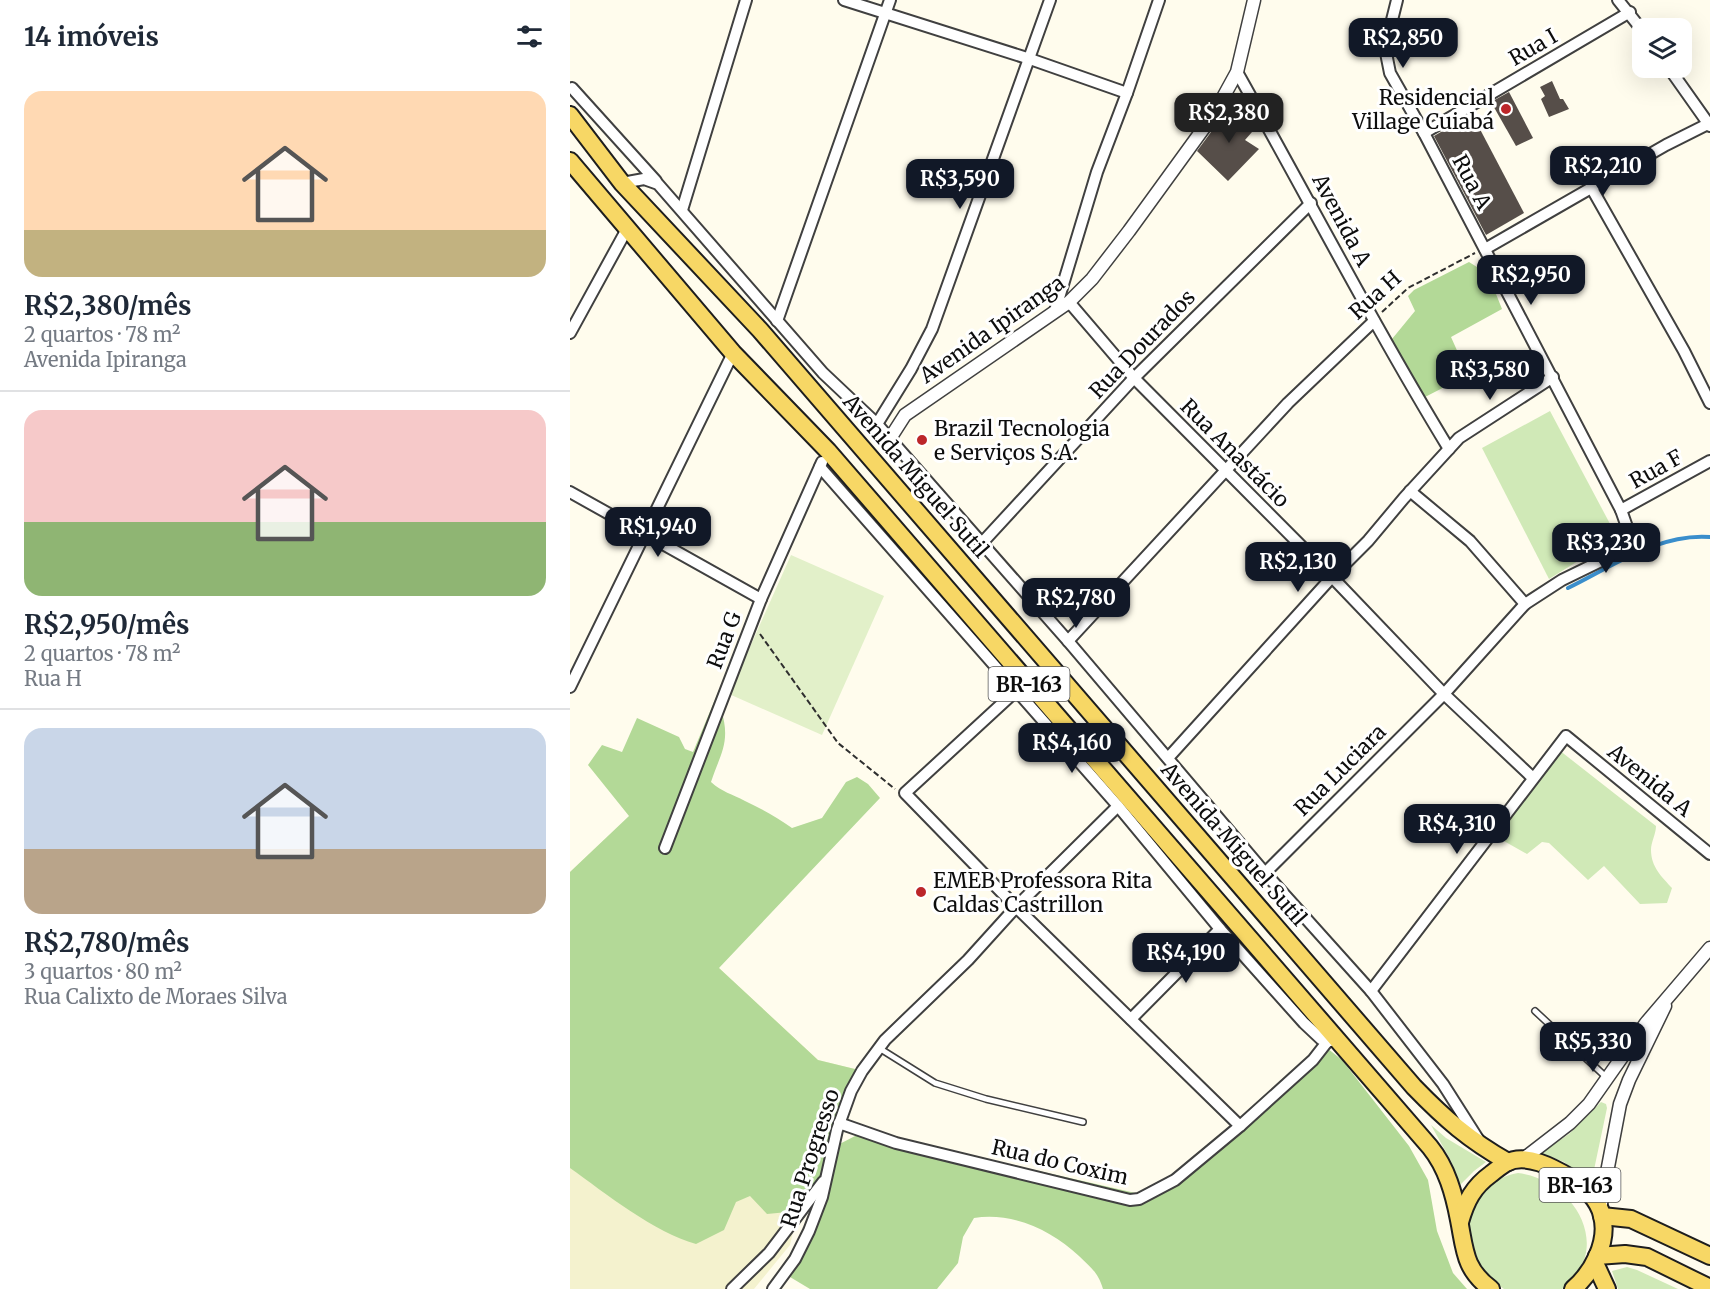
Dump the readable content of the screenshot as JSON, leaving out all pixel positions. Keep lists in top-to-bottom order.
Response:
{
  "streets": {
    "main road": ["Avenida Miguel Sutil", "BR-163"],
    "street": [
      "Rua I",
      "Rua A",
      "Avenida A",
      "Rua H",
      "Avenida Ipiranga",
      "Rua Dourados",
      "Rua Anastácio",
      "Rua F",
      "Rua G",
      "Rua Luciara",
      "Rua Progresso",
      "Rua do Coxim"
    ]
  },
  "crossings": [
    ["Rua I", "Rua A"],
    ["Rua A", "Rua H"],
    ["Rua A", "Rua F"],
    ["Rua A", "Rua Luciara"],
    ["Avenida A", "Rua H"],
    ["Avenida A", "Avenida Ipiranga"],
    ["Avenida A", "Rua Dourados"],
    ["Avenida A", "Rua Anastácio"],
    ["Rua H", "Rua Anastácio"],
    ["Rua H", "Avenida Miguel Sutil"],
    ["Avenida Ipiranga", "Rua Anastácio"],
    ["Avenida Ipiranga", "Avenida Miguel Sutil"],
    ["Rua Dourados", "Rua Anastácio"],
    ["Rua Dourados", "Avenida Miguel Sutil"],
    ["Rua Anastácio", "Rua Luciara"],
    ["Rua F", "Rua Luciara"],
    ["Avenida Miguel Sutil", "BR-163"],
    ["Avenida Miguel Sutil", "Rua Luciara"],
    ["Rua G", "BR-163"],
    ["BR-163", "Rua do Coxim"],
    ["Rua Progresso", "Rua do Coxim"]
  ],
  "places": ["Residencial Village Cuiabá", "Brazil Tecnologia e Serviços S.A.", "EMEB Professora Rita Caldas Castrillon"],
  "page": {
    "heading": "14 imóveis",
    "price": [
      "R$2,850",
      "R$2,380",
      "R$2,210",
      "R$3,590",
      "R$2,950",
      "R$3,580",
      "R$1,940",
      "R$3,230",
      "R$2,130",
      "R$2,780",
      "R$4,160",
      "R$4,310",
      "R$4,190",
      "R$5,330"
    ],
    "list": [
      {
        "name": "R$2,380/mês",
        "note": "2 quartos · 78 m² · Avenida Ipiranga"
      },
      {
        "name": "R$2,950/mês",
        "note": "2 quartos · 78 m² · Rua H"
      },
      {
        "name": "R$2,780/mês",
        "note": "3 quartos · 80 m² · Rua Calixto de Moraes Silva"
      }
    ]
  }
}
